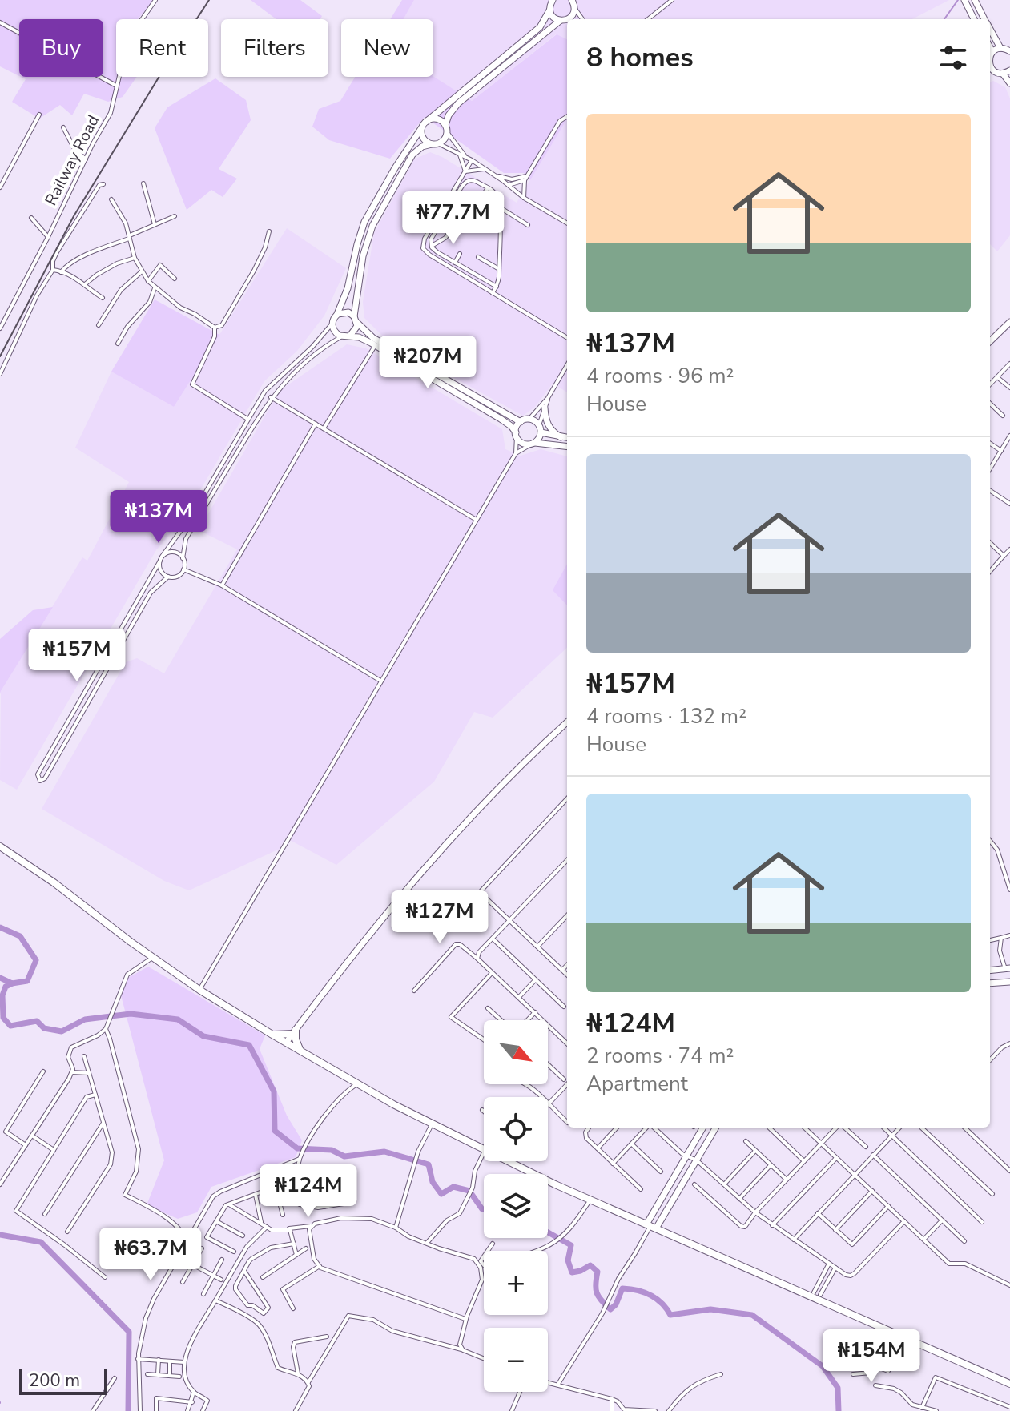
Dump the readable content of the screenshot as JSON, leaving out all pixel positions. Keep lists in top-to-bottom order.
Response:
{
  "streets": {
    "street": ["Railway Road"]
  },
  "scale_bar": "200 m",
  "north": "bottom right",
  "page": {
    "chip": [
      "Buy",
      "Rent",
      "Filters",
      "New"
    ],
    "heading": "8 homes",
    "list": [
      {
        "name": "₦137M",
        "note": "4 rooms · 96 m² · House"
      },
      {
        "name": "₦157M",
        "note": "4 rooms · 132 m² · House"
      },
      {
        "name": "₦124M",
        "note": "2 rooms · 74 m² · Apartment"
      }
    ],
    "price": [
      "₦77.7M",
      "₦207M",
      "₦137M",
      "₦157M",
      "₦127M",
      "₦124M",
      "₦63.7M",
      "₦154M"
    ],
    "map_buttons": ["+", "−"],
    "scale": "200 m"
  }
}
